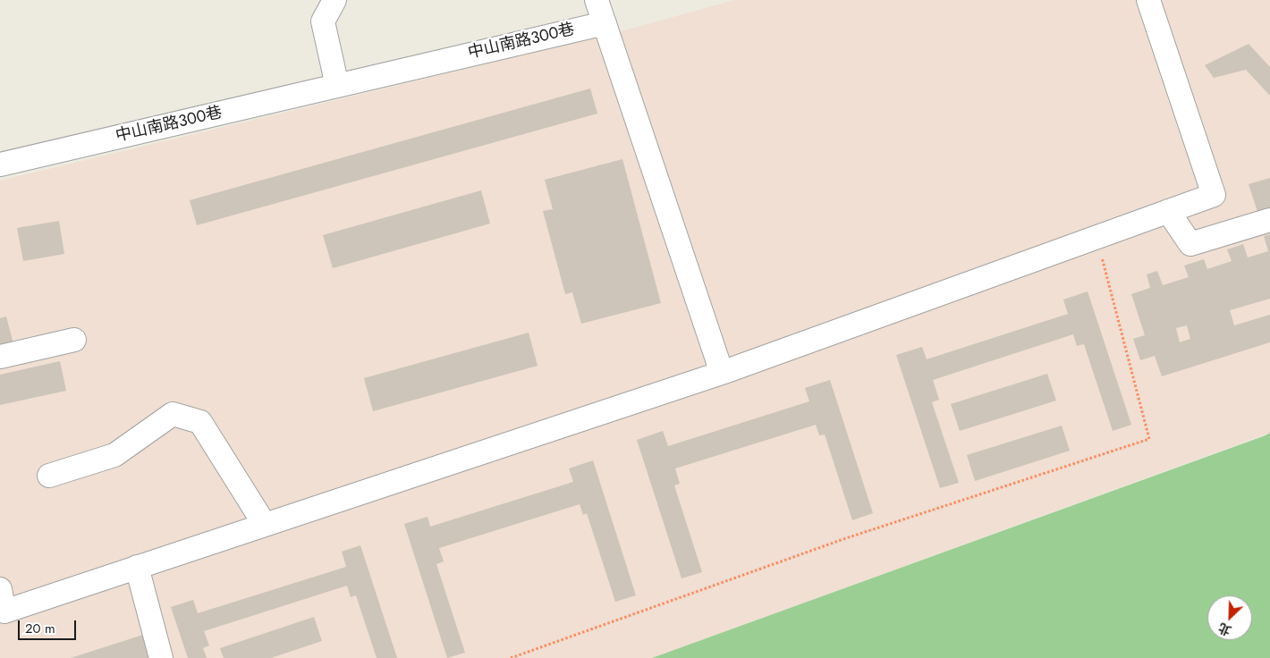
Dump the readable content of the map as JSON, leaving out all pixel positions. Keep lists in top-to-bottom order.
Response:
{
  "streets": {
    "street": ["中山南路300巷"]
  },
  "scale_bar": "20 m",
  "north": "bottom left"
}
